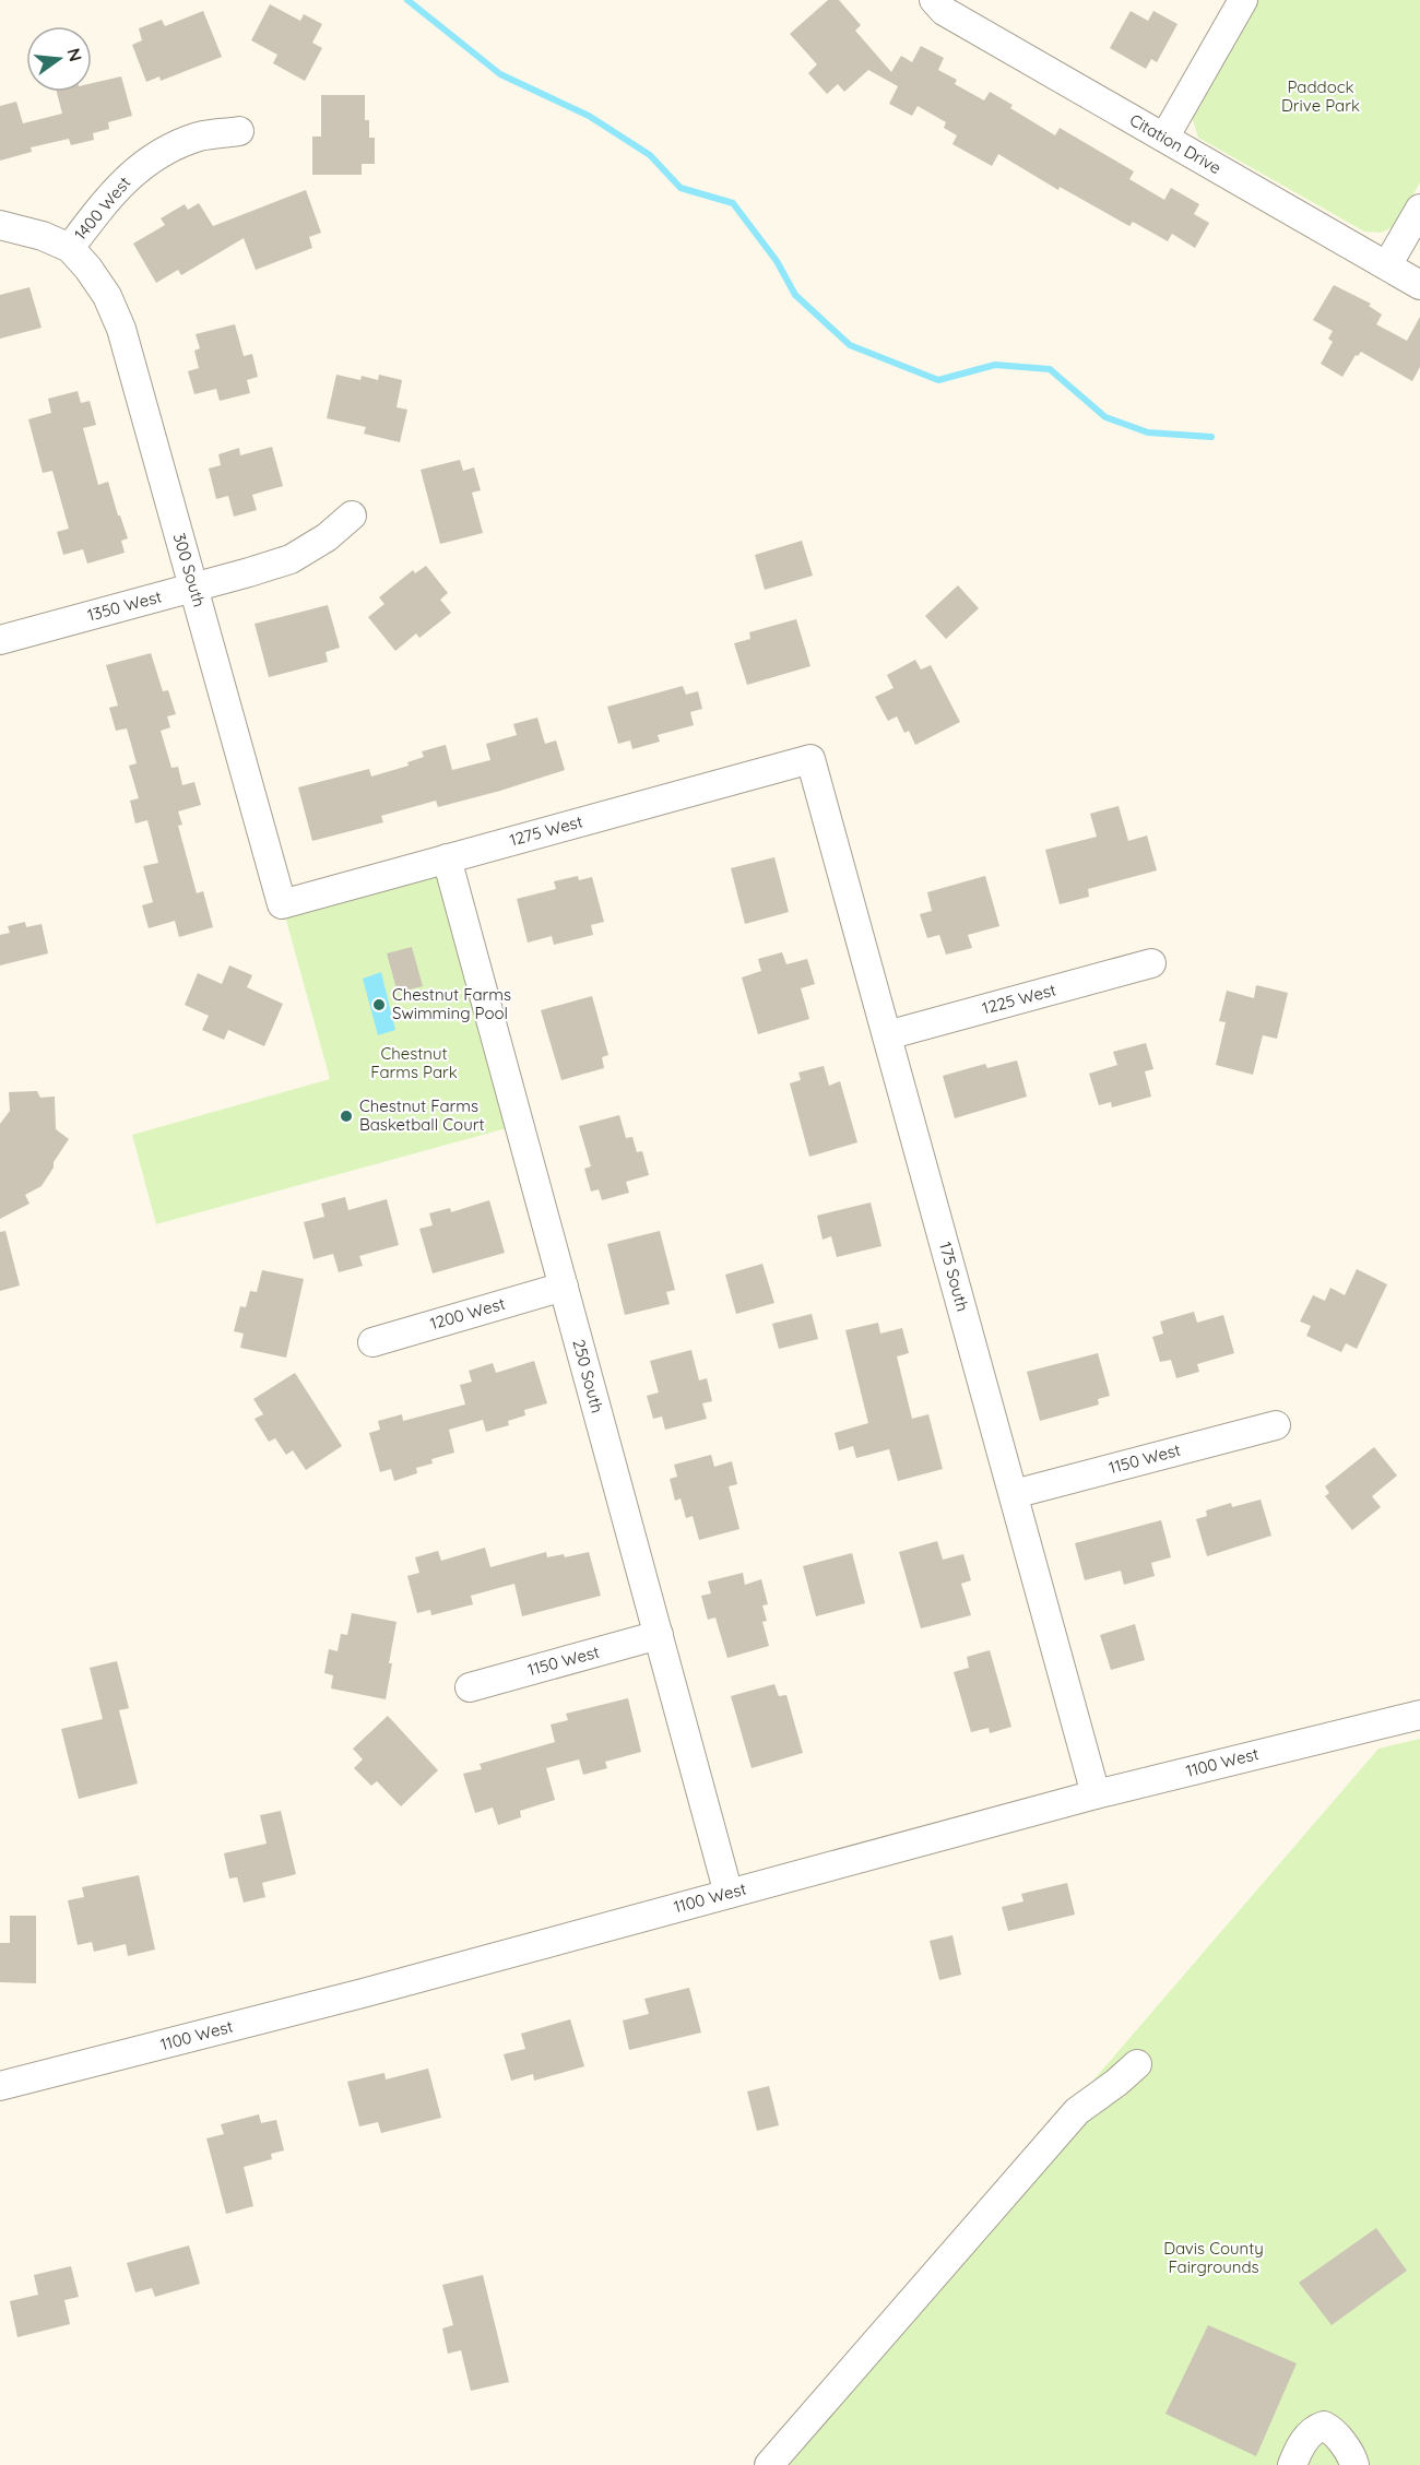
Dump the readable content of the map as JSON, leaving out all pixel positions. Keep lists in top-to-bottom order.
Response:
{
  "streets": {
    "street": [
      "Citation Drive",
      "1400 West",
      "300 South",
      "1350 West",
      "1275 West",
      "1225 West",
      "175 South",
      "1200 West",
      "250 South",
      "1150 West",
      "1100 West"
    ]
  },
  "crossings": [
    ["1400 West", "300 South"],
    ["300 South", "1350 West"],
    ["300 South", "1275 West"],
    ["1275 West", "175 South"],
    ["1275 West", "250 South"],
    ["1225 West", "175 South"],
    ["175 South", "1150 West"],
    ["175 South", "1100 West"],
    ["1200 West", "250 South"],
    ["250 South", "1150 West"],
    ["250 South", "1100 West"]
  ],
  "parks": ["Paddock Drive Park", "Chestnut Farms Park", "Davis County Fairgrounds"],
  "places": ["Chestnut Farms Swimming Pool", "Chestnut Farms Basketball Court"],
  "north": "right"
}
